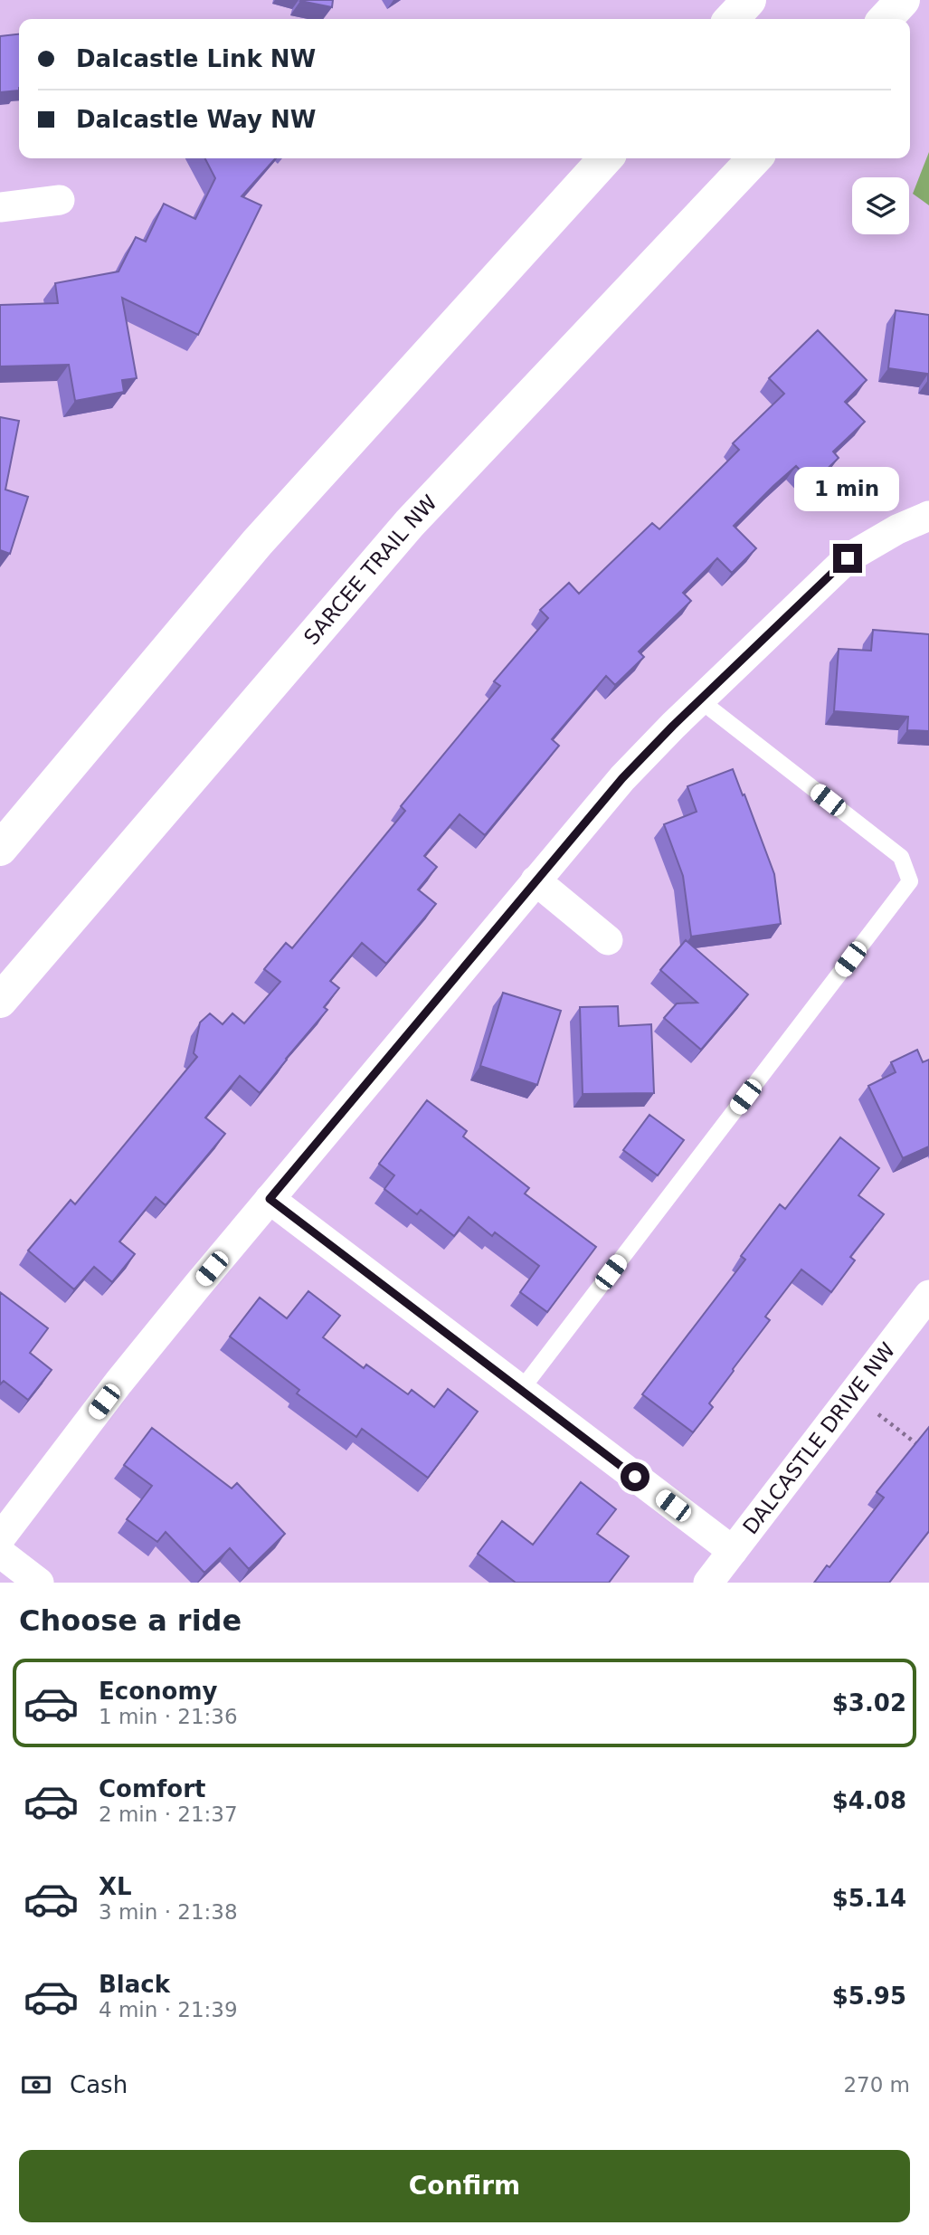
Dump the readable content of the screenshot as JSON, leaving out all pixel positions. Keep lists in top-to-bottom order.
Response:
{
  "streets": {
    "main road": ["SARCEE TRAIL NW"],
    "street": ["DALCASTLE DRIVE NW"]
  },
  "page": {
    "banner": ["Dalcastle Link NW", "Dalcastle Way NW"],
    "bubble": "1 min",
    "heading": "Choose a ride",
    "list": [
      {
        "name": "Economy",
        "note": "1 min · 21:36",
        "value": "$3.02"
      },
      {
        "name": "Comfort",
        "note": "2 min · 21:37",
        "value": "$4.08"
      },
      {
        "name": "XL",
        "note": "3 min · 21:38",
        "value": "$5.14"
      },
      {
        "name": "Black",
        "note": "4 min · 21:39",
        "value": "$5.95"
      }
    ],
    "pay": ["Cash", "270 m"],
    "buttons": "Confirm"
  }
}
